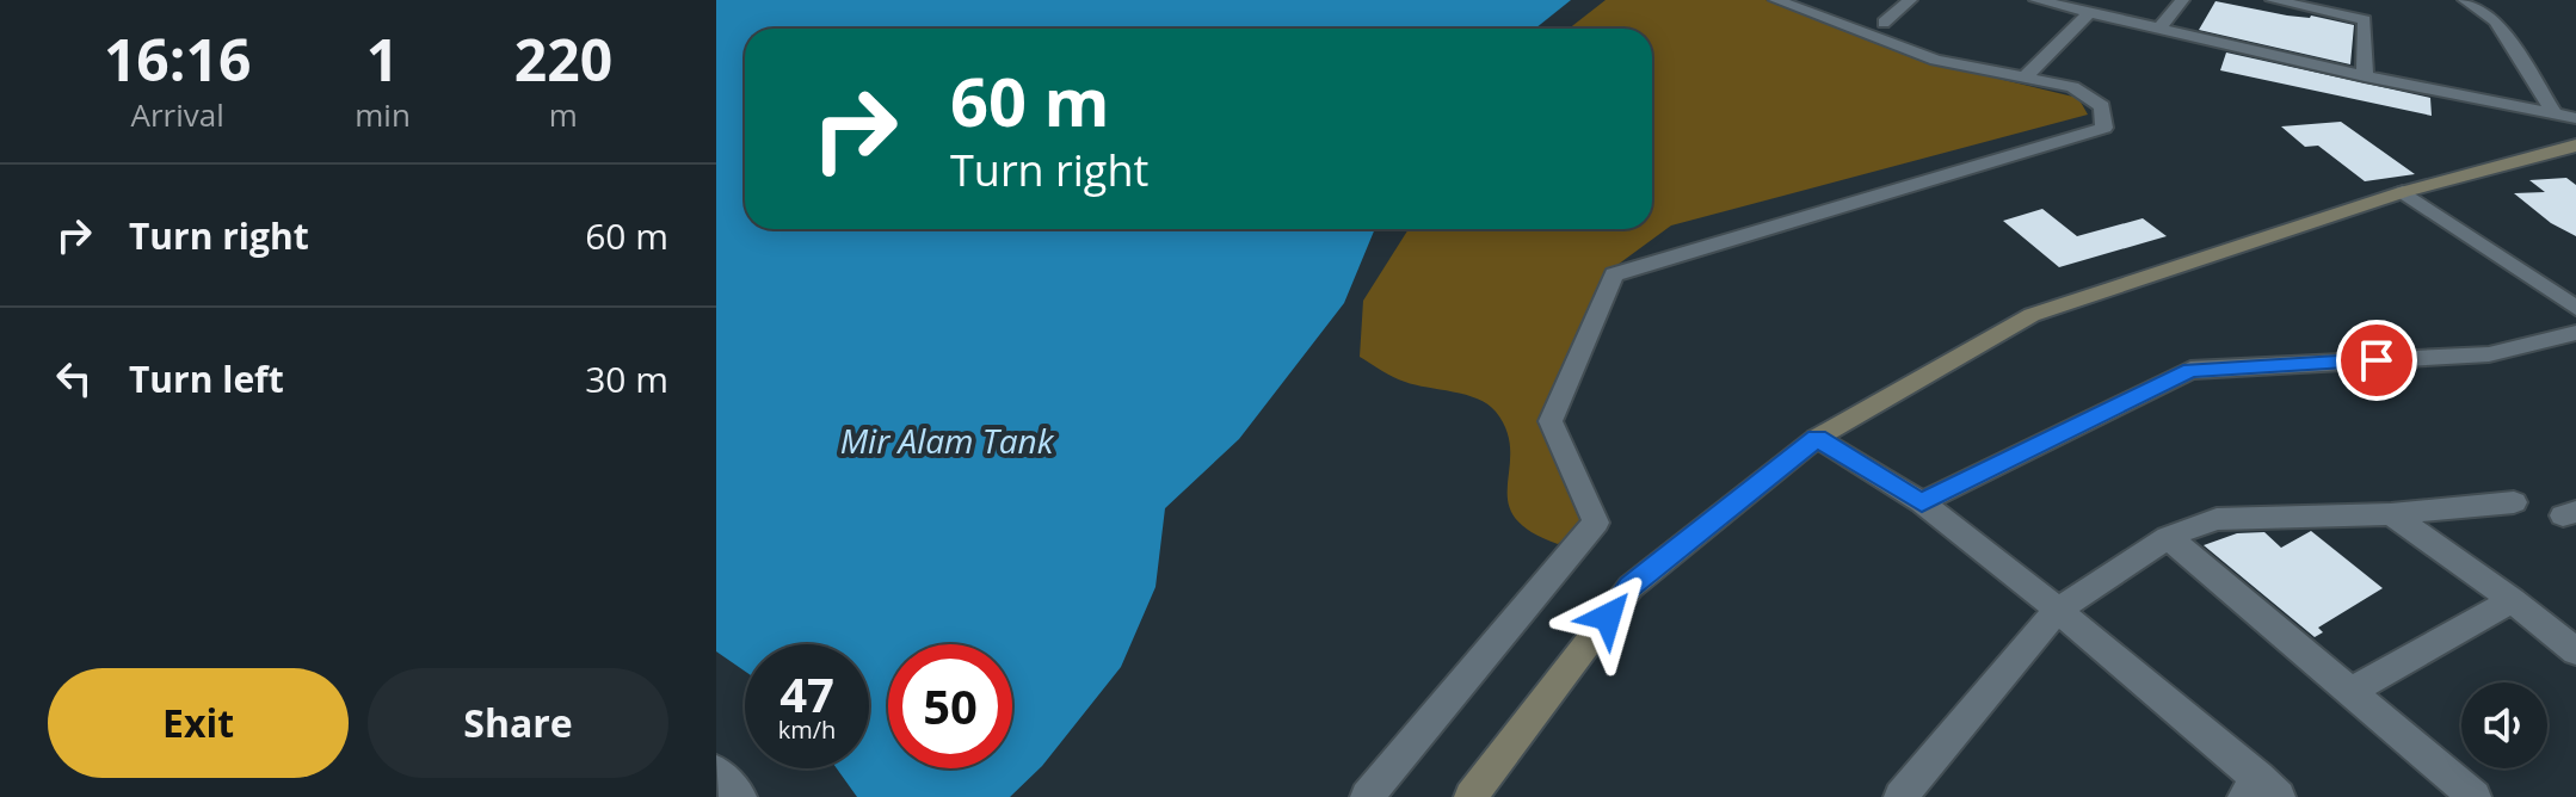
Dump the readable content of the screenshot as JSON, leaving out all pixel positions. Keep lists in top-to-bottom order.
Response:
{
  "water": ["Mir Alam Tank"],
  "page": {
    "eta": [
      "16:16",
      "Arrival",
      "1",
      "min",
      "220",
      "m"
    ],
    "turn": ["60 m", "Turn right"],
    "list": [
      {
        "name": "Turn right",
        "value": "60 m"
      },
      {
        "name": "Turn left",
        "value": "30 m"
      }
    ],
    "speed": "47 km/h",
    "limit": "50",
    "buttons": ["Exit", "Share"]
  }
}
